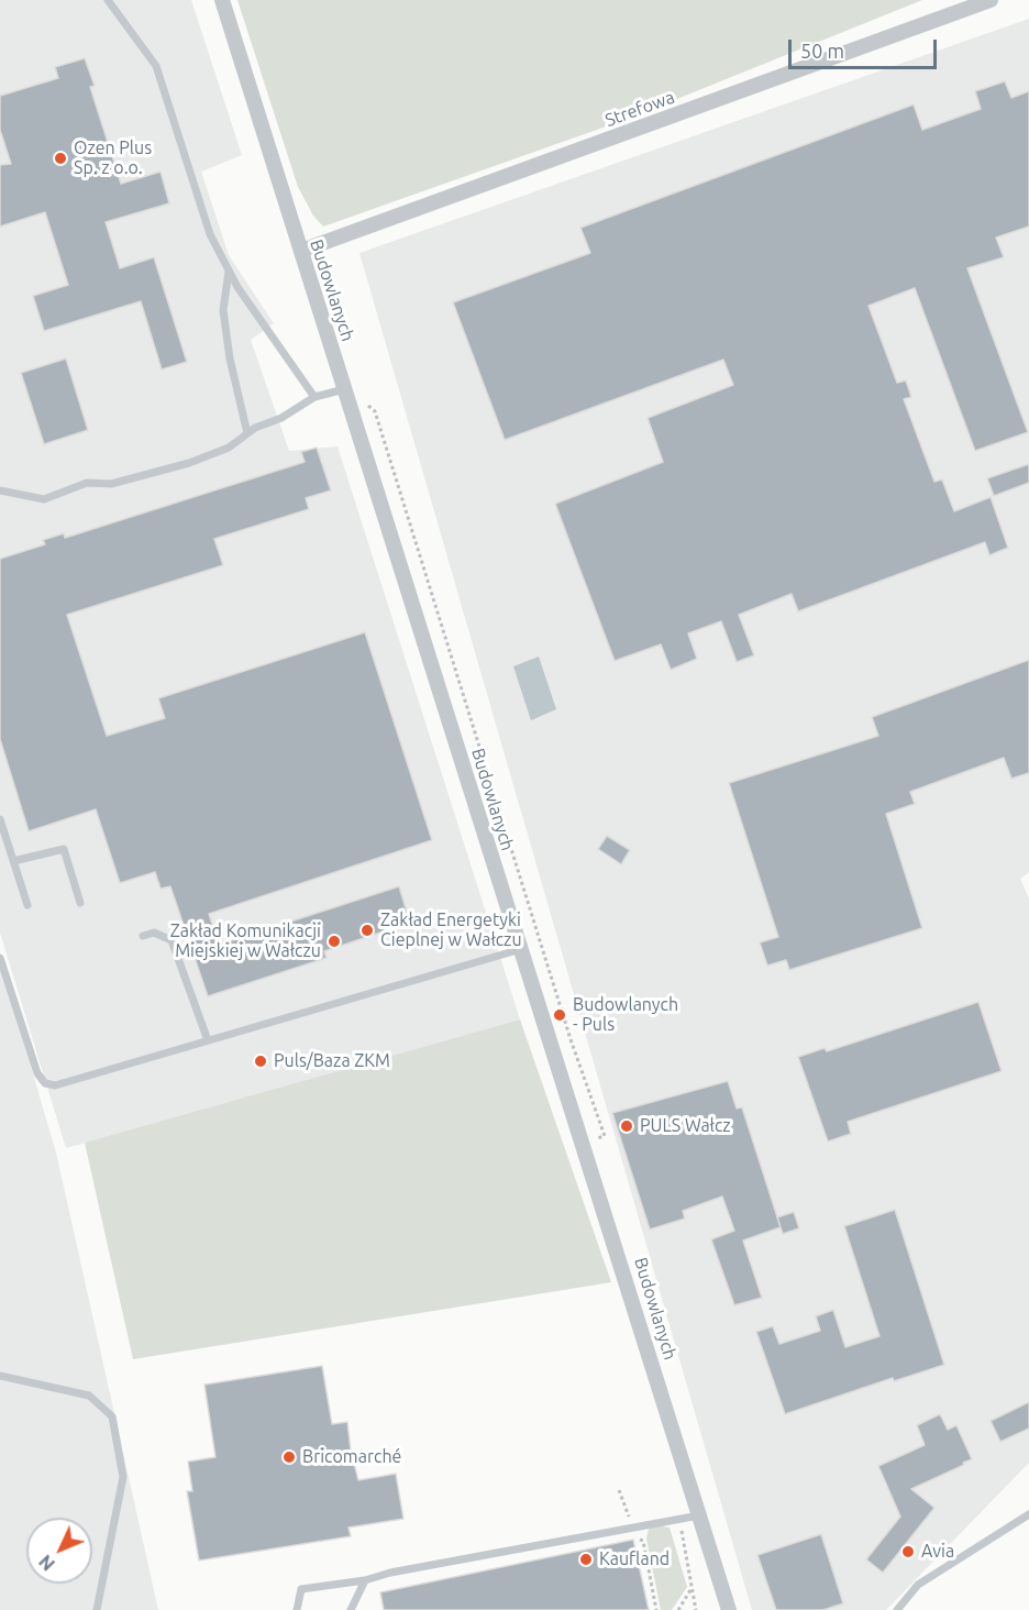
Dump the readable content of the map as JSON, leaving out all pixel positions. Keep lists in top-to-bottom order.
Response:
{
  "streets": {
    "street": ["Strefowa", "Budowlanych"]
  },
  "crossings": [
    ["Strefowa", "Budowlanych"]
  ],
  "places": [
    "Ozen Plus Sp. z o.o.",
    "Zakład Energetyki Cieplnej w Wałczu",
    "Zakład Komunikacji Miejskiej w Wałczu",
    "Budowlanych - Puls",
    "Puls/Baza ZKM",
    "PULS Wałcz",
    "Bricomarché",
    "Avia",
    "Kaufland"
  ],
  "scale_bar": "50 m",
  "north": "bottom left"
}
